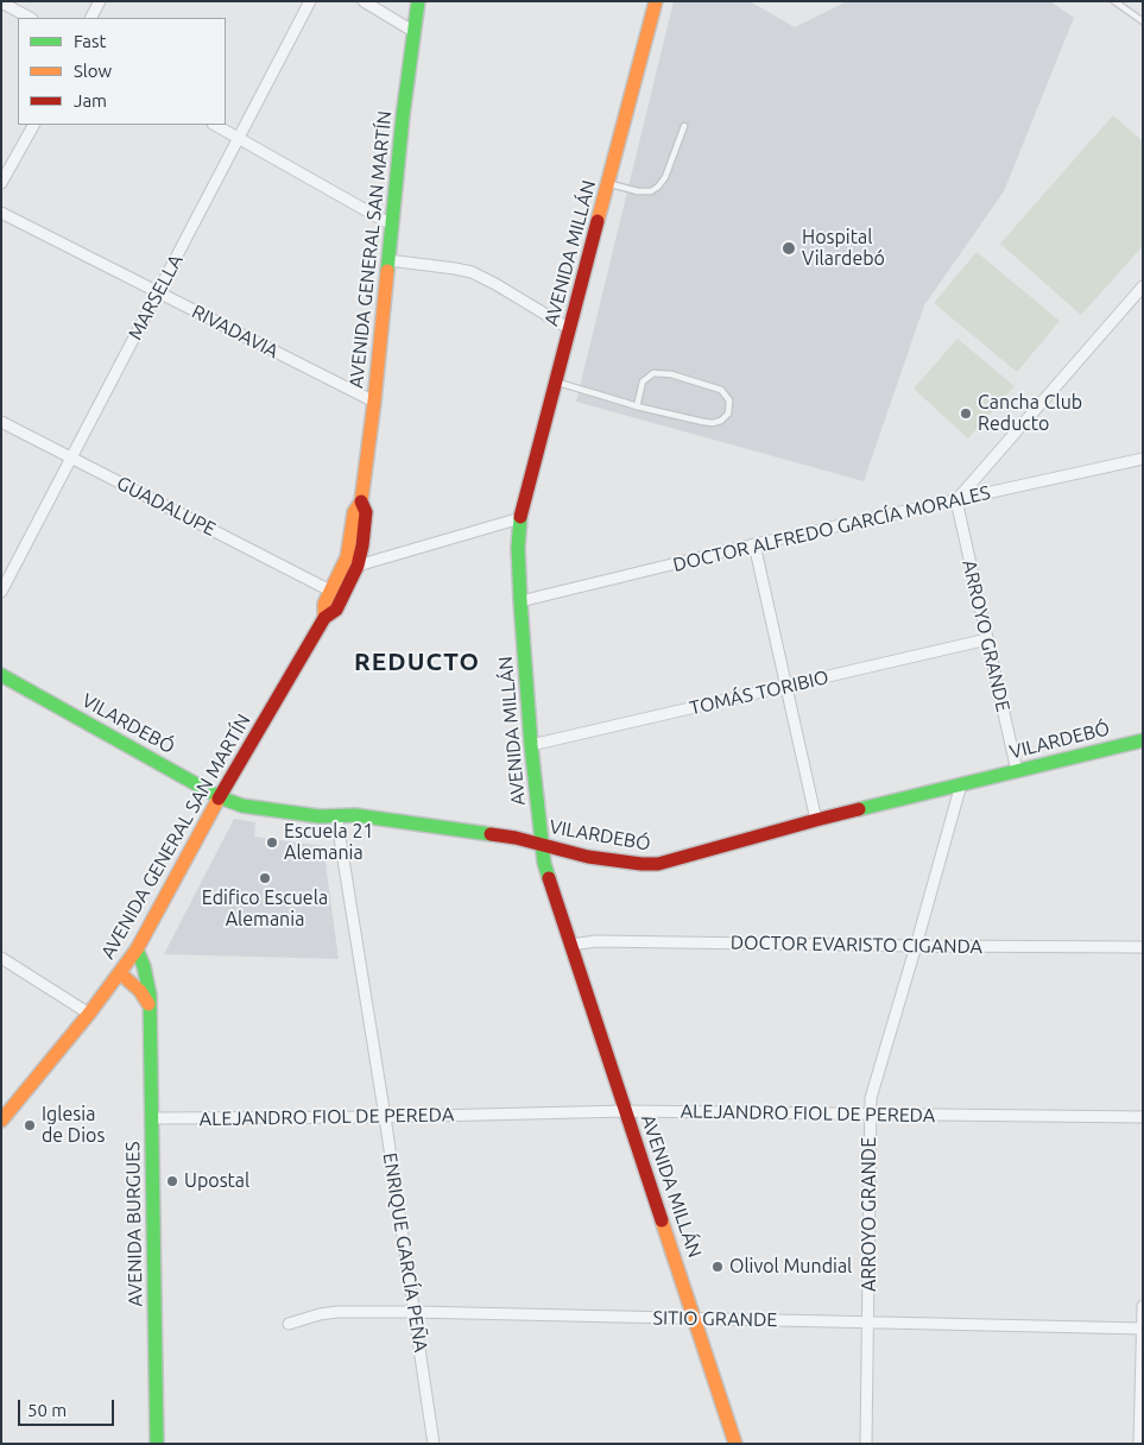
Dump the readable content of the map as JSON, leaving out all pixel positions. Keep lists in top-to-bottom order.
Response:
{
  "streets": {
    "main road": [
      "AVENIDA GENERAL SAN MARTÍN",
      "AVENIDA MILLÁN",
      "VILARDEBÓ",
      "AVENIDA BURGUES"
    ],
    "street": [
      "MARSELLA",
      "RIVADAVIA",
      "GUADALUPE",
      "DOCTOR ALFREDO GARCÍA MORALES",
      "ARROYO GRANDE",
      "TOMÁS TORIBIO",
      "DOCTOR EVARISTO CIGANDA",
      "ALEJANDRO FIOL DE PEREDA",
      "ENRIQUE GARCÍA PEÑA",
      "SITIO GRANDE"
    ]
  },
  "crossings": [
    ["AVENIDA GENERAL SAN MARTÍN", "RIVADAVIA"],
    ["AVENIDA GENERAL SAN MARTÍN", "GUADALUPE"],
    ["AVENIDA GENERAL SAN MARTÍN", "VILARDEBÓ"],
    ["AVENIDA GENERAL SAN MARTÍN", "AVENIDA BURGUES"],
    ["AVENIDA MILLÁN", "DOCTOR ALFREDO GARCÍA MORALES"],
    ["AVENIDA MILLÁN", "TOMÁS TORIBIO"],
    ["AVENIDA MILLÁN", "VILARDEBÓ"],
    ["AVENIDA MILLÁN", "DOCTOR EVARISTO CIGANDA"],
    ["AVENIDA MILLÁN", "ALEJANDRO FIOL DE PEREDA"],
    ["AVENIDA MILLÁN", "SITIO GRANDE"],
    ["MARSELLA", "RIVADAVIA"],
    ["MARSELLA", "GUADALUPE"],
    ["DOCTOR ALFREDO GARCÍA MORALES", "ARROYO GRANDE"],
    ["ARROYO GRANDE", "TOMÁS TORIBIO"],
    ["ARROYO GRANDE", "VILARDEBÓ"],
    ["ARROYO GRANDE", "DOCTOR EVARISTO CIGANDA"],
    ["ARROYO GRANDE", "ALEJANDRO FIOL DE PEREDA"],
    ["ARROYO GRANDE", "SITIO GRANDE"],
    ["VILARDEBÓ", "ENRIQUE GARCÍA PEÑA"],
    ["ALEJANDRO FIOL DE PEREDA", "AVENIDA BURGUES"],
    ["ALEJANDRO FIOL DE PEREDA", "ENRIQUE GARCÍA PEÑA"],
    ["ENRIQUE GARCÍA PEÑA", "SITIO GRANDE"]
  ],
  "districts": ["REDUCTO"],
  "places": [
    "Hospital Vilardebó",
    "Cancha Club Reducto",
    "Escuela 21 Alemania",
    "Edifico Escuela Alemania",
    "Iglesia de Dios",
    "Upostal",
    "Olivol Mundial"
  ],
  "legend": ["Fast", "Slow", "Jam"],
  "scale_bar": "50 m"
}
